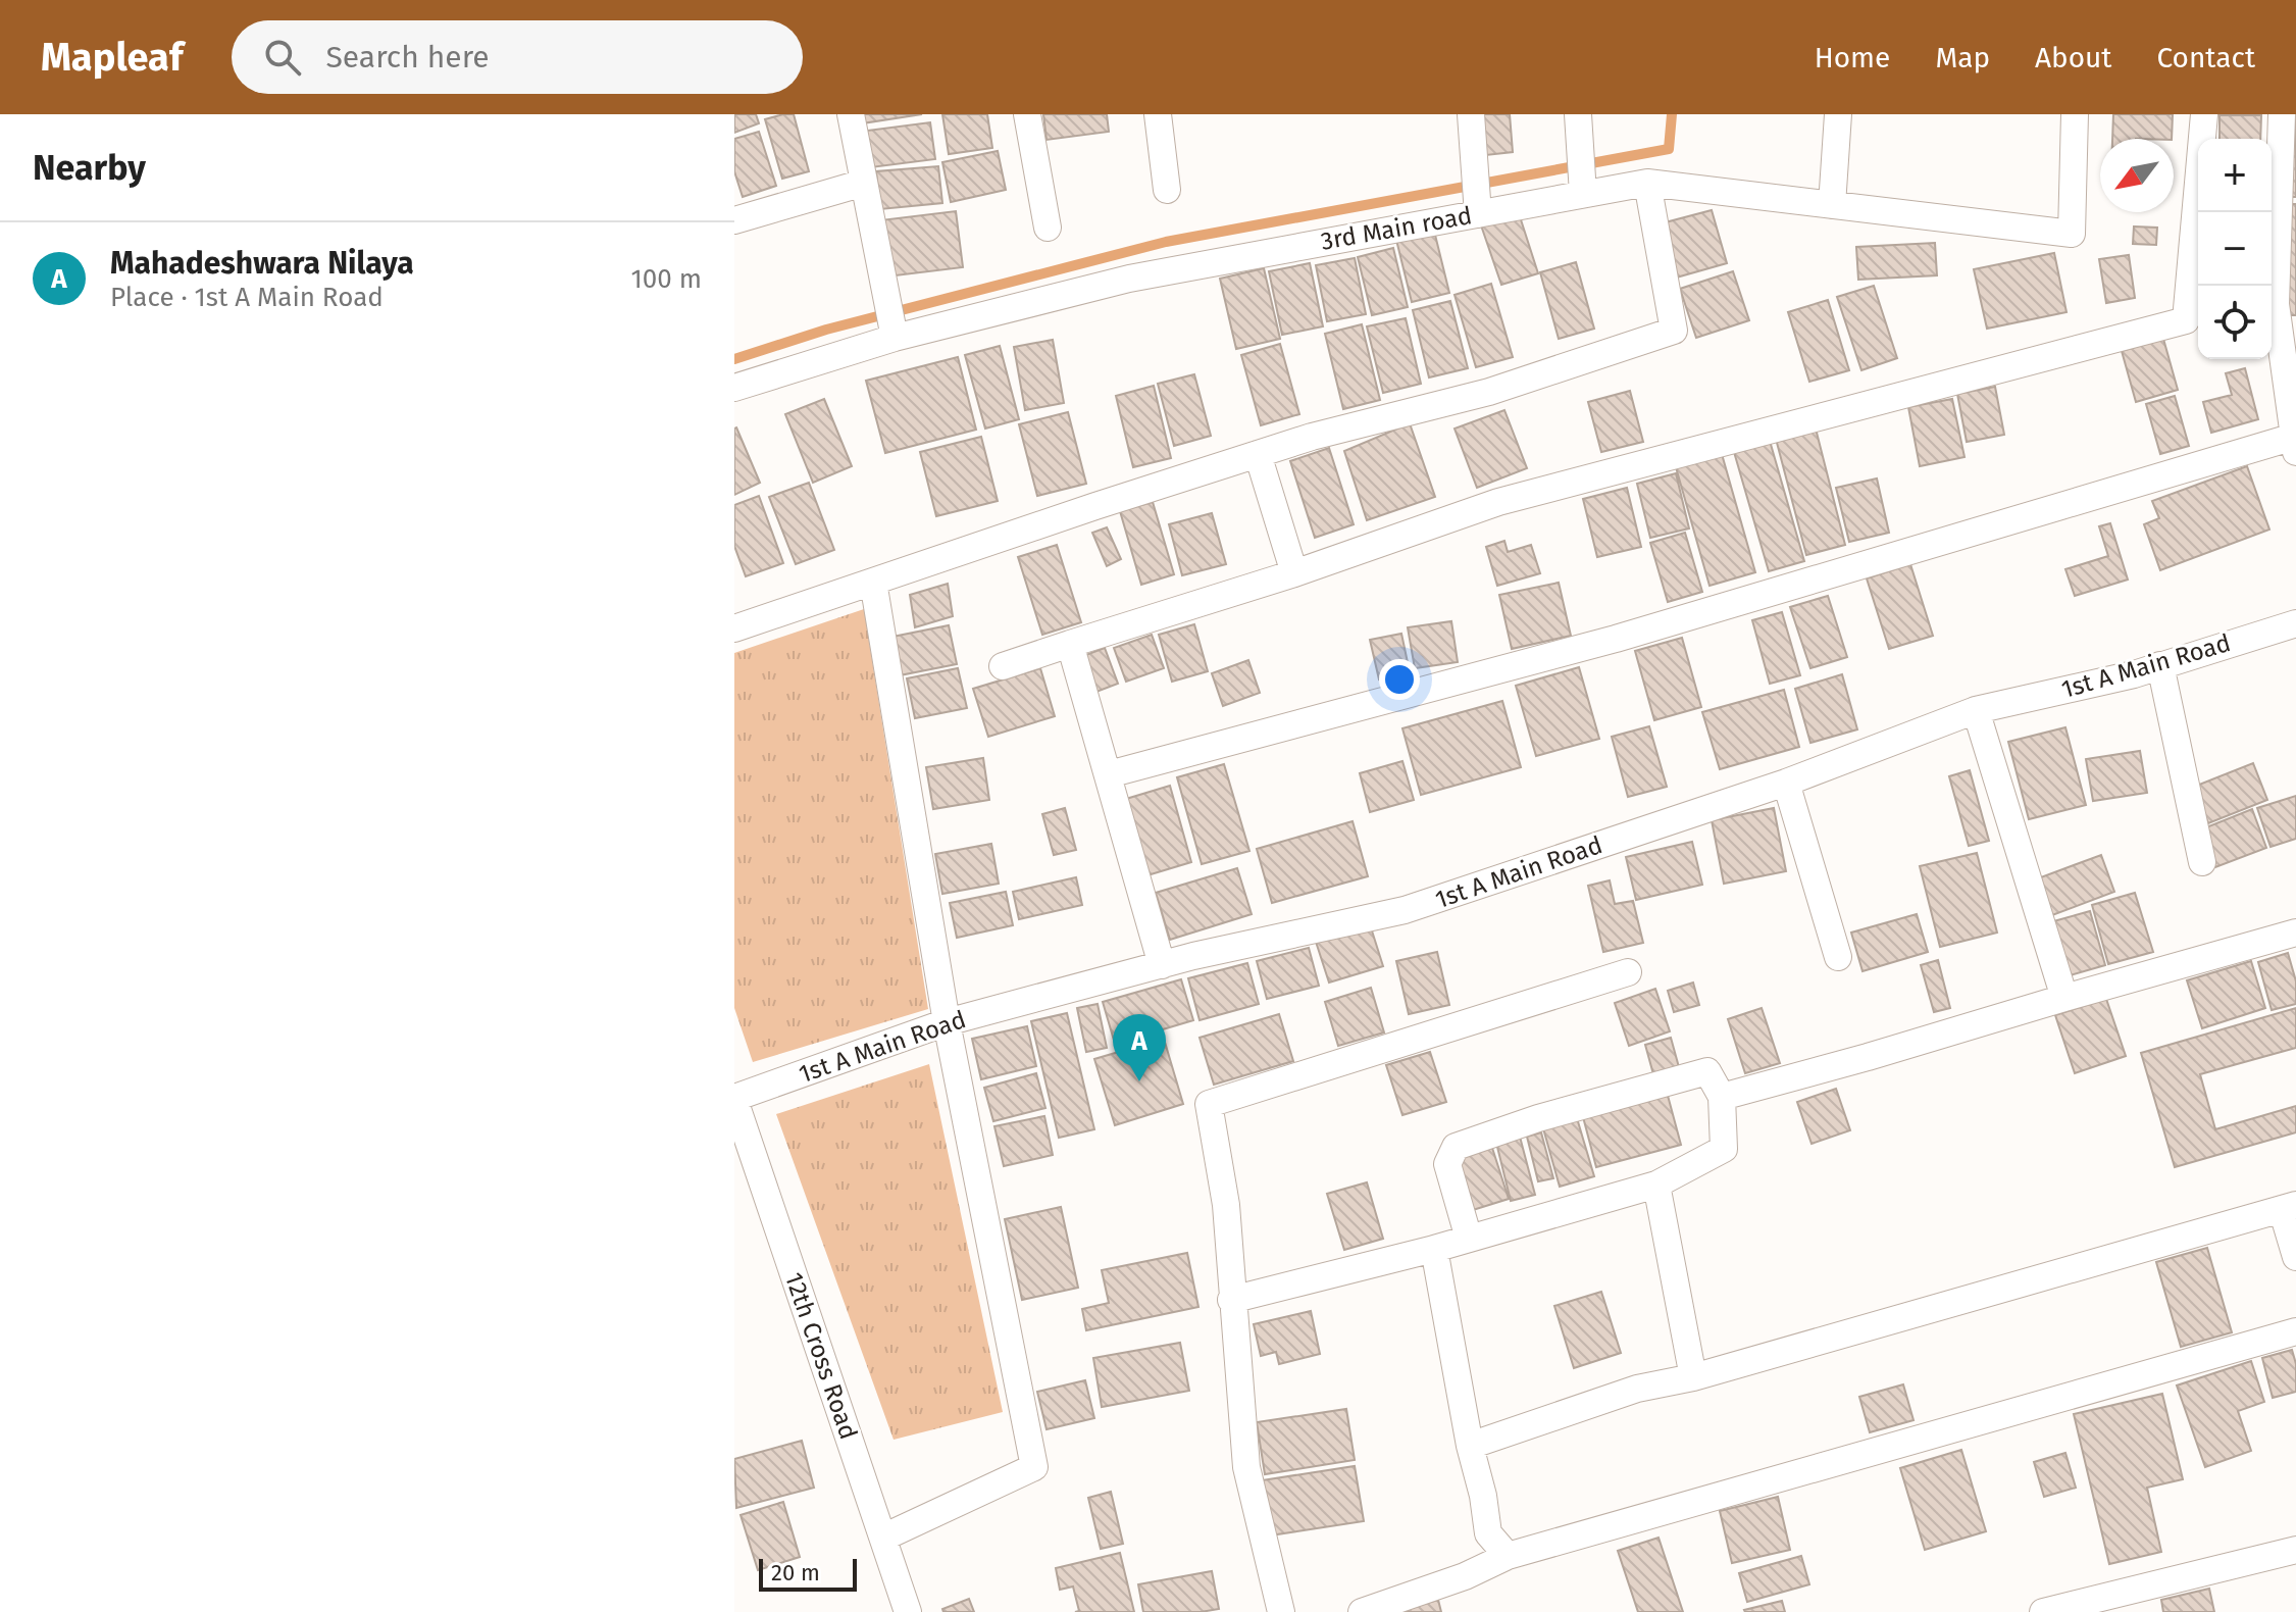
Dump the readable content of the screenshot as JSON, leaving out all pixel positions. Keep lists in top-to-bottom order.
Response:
{
  "streets": {
    "street": ["3rd Main road", "1st A Main Road", "12th Cross Road"]
  },
  "crossings": [
    ["1st A Main Road", "12th Cross Road"]
  ],
  "scale_bar": "20 m",
  "north": "bottom left",
  "page": {
    "header": "Mapleaf",
    "search": "Search here",
    "nav": [
      "Home",
      "Map",
      "About",
      "Contact"
    ],
    "heading": "Nearby",
    "map_buttons": ["+", "−"],
    "list": [
      {
        "mark": "A",
        "name": "Mahadeshwara Nilaya",
        "note": "Place · 1st A Main Road",
        "value": "100 m"
      }
    ],
    "pins": "A",
    "scale": "20 m"
  }
}
